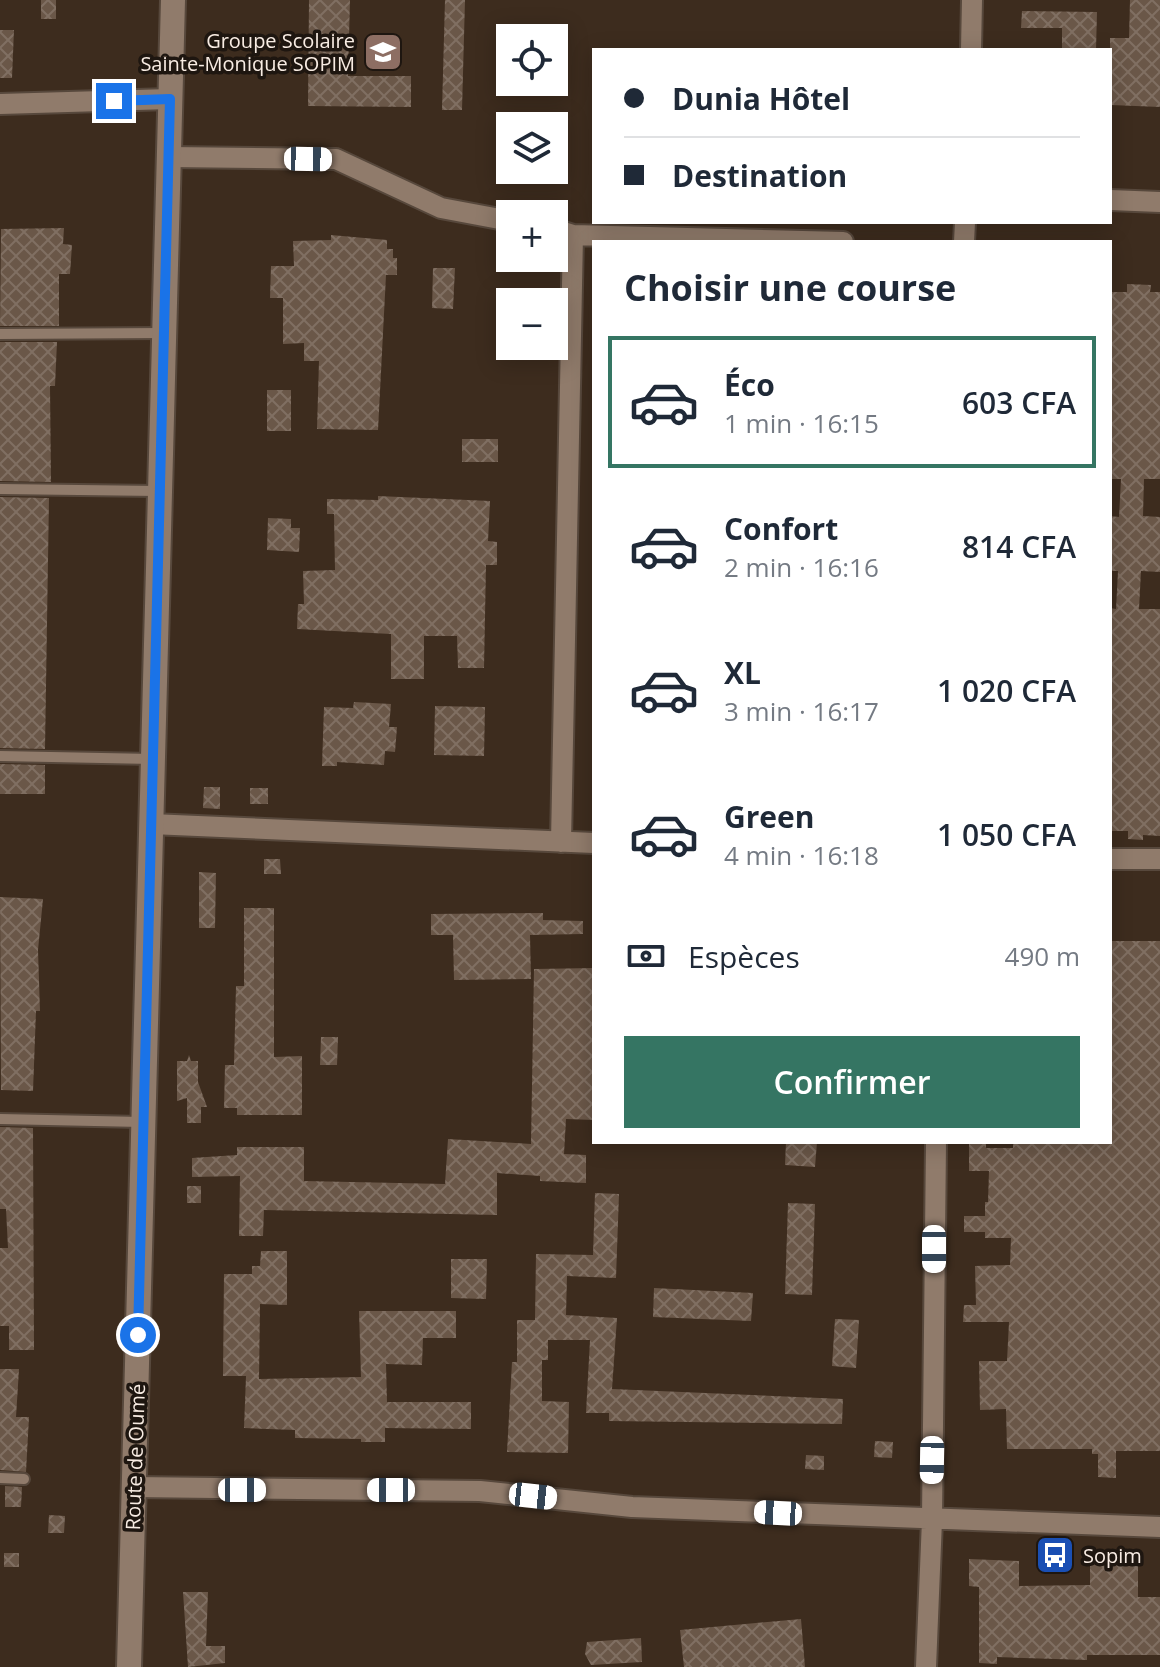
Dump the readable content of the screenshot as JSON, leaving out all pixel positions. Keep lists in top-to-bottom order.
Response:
{
  "streets": {
    "street": ["Route de Oumé"]
  },
  "places": {
    "school or university": ["Groupe Scolaire Sainte-Monique SOPIM"],
    "bus stop": ["Sopim"]
  },
  "page": {
    "map_buttons": ["+", "−"],
    "banner": ["Dunia Hôtel", "Destination"],
    "heading": "Choisir une course",
    "list": [
      {
        "name": "Éco",
        "note": "1 min · 16:15",
        "value": "603 CFA"
      },
      {
        "name": "Confort",
        "note": "2 min · 16:16",
        "value": "814 CFA"
      },
      {
        "name": "XL",
        "note": "3 min · 16:17",
        "value": "1 020 CFA"
      },
      {
        "name": "Green",
        "note": "4 min · 16:18",
        "value": "1 050 CFA"
      }
    ],
    "pay": ["Espèces", "490 m"],
    "buttons": "Confirmer"
  }
}
